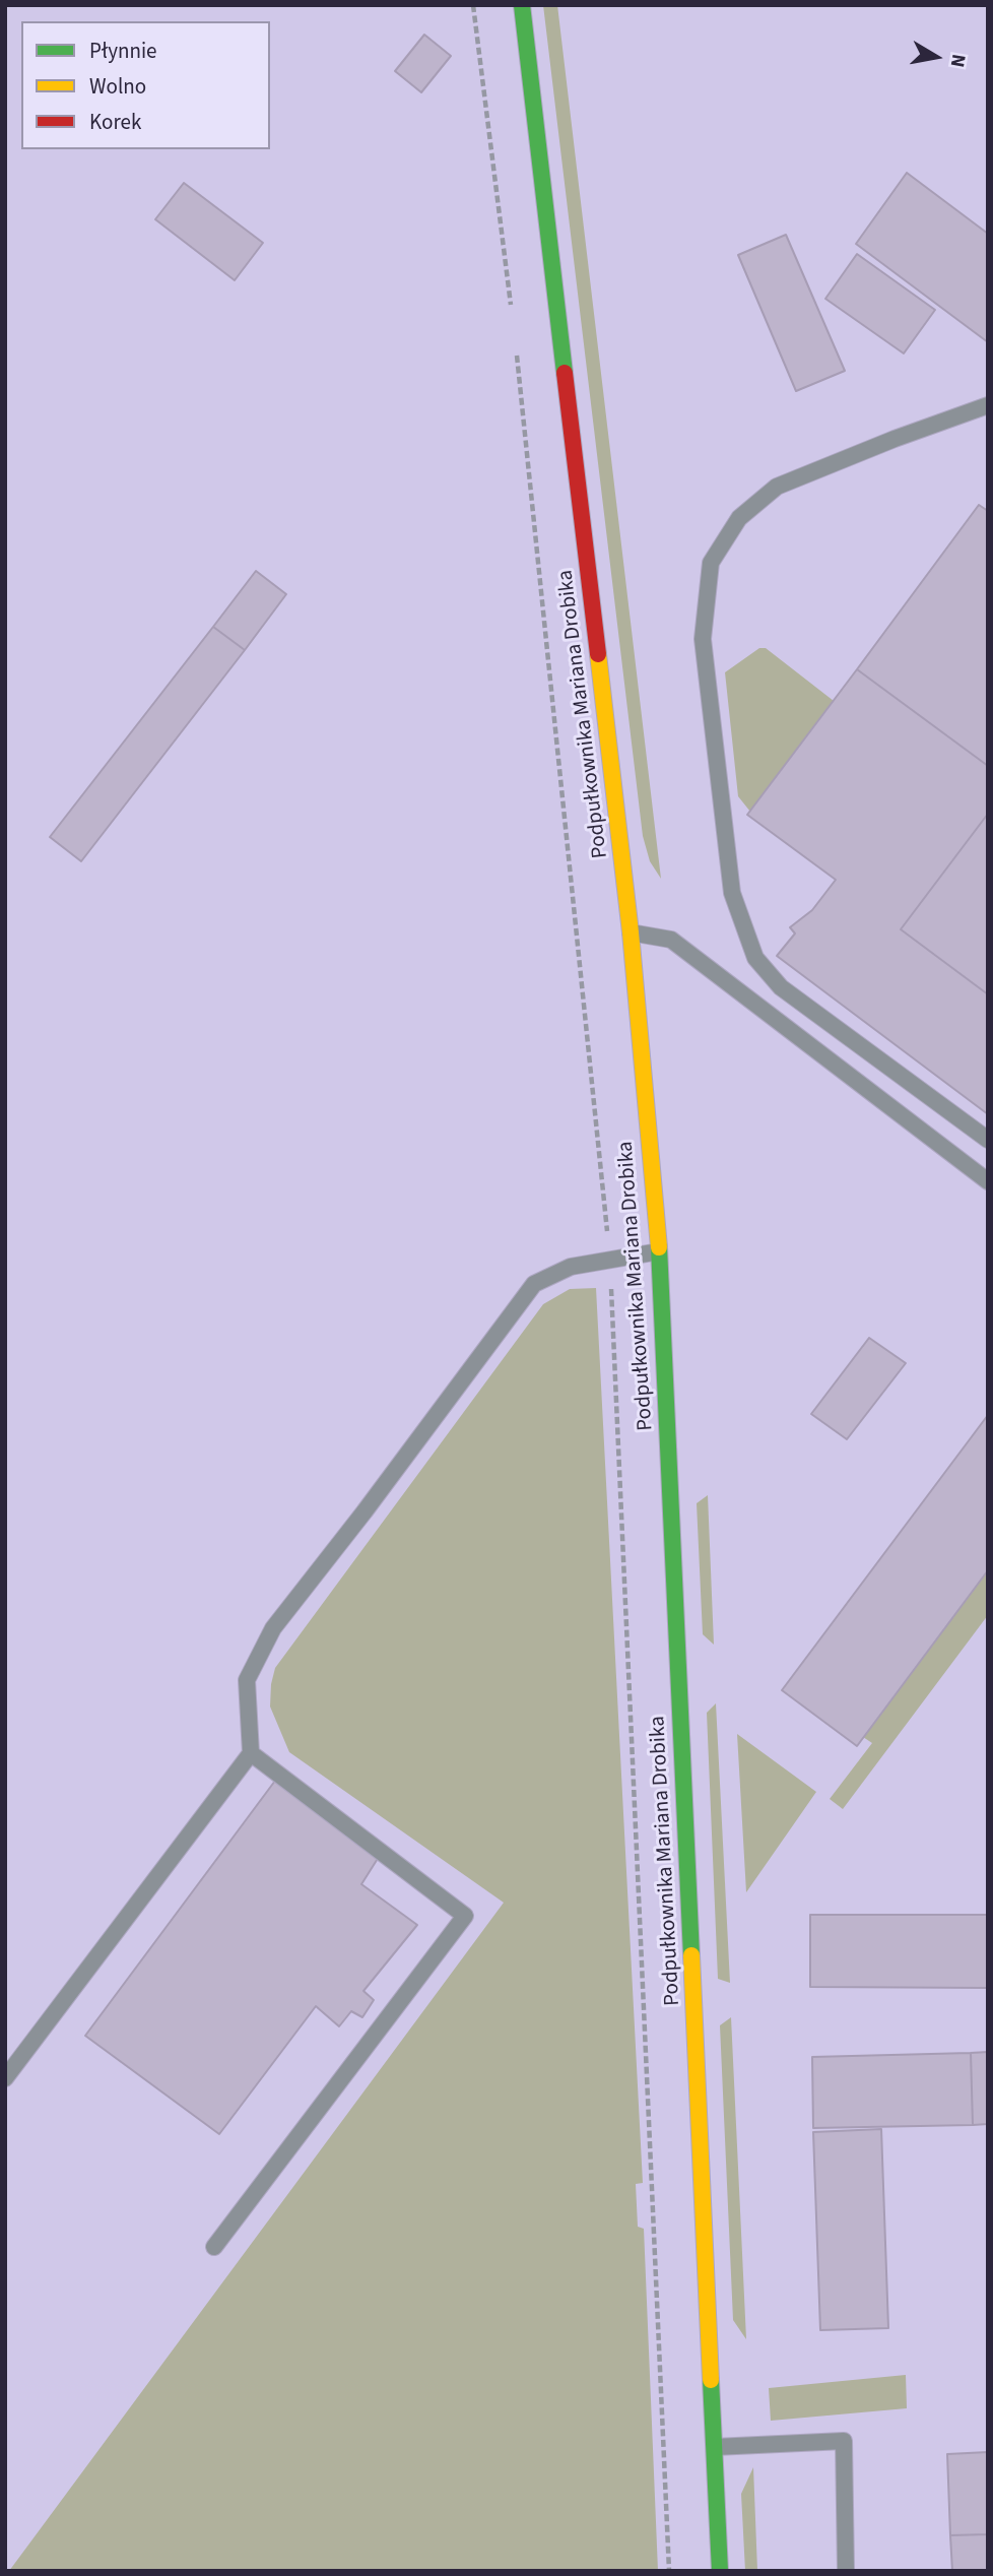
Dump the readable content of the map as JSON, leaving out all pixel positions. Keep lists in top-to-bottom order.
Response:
{
  "streets": {
    "main road": ["Podpułkownika Mariana Drobika"]
  },
  "legend": ["Płynnie", "Wolno", "Korek"],
  "north": "right"
}
